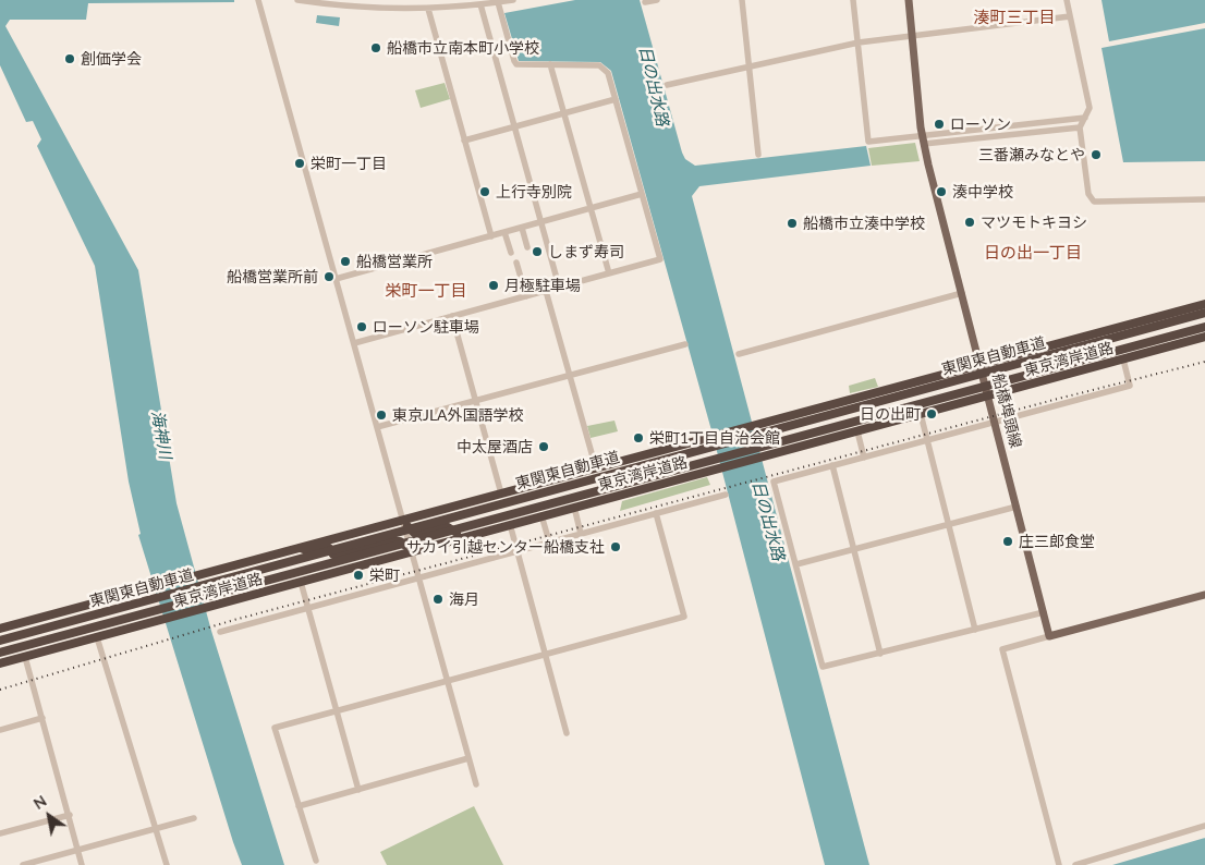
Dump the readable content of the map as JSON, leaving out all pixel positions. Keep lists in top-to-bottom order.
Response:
{
  "streets": {
    "highway": ["東関東自動車道", "東京湾岸道路"],
    "main road": ["船橋埠頭線"]
  },
  "crossings": [
    ["東京湾岸道路", "船橋埠頭線"]
  ],
  "districts": ["湊町三丁目", "日の出一丁目", "栄町一丁目"],
  "water": ["日の出水路", "海神川"],
  "places": [
    "船橋市立南本町小学校",
    "創価学会",
    "ローソン",
    "三番瀬みなとや",
    "栄町一丁目",
    "上行寺別院",
    "湊中学校",
    "マツモトキヨシ",
    "船橋市立湊中学校",
    "しまず寿司",
    "船橋営業所",
    "船橋営業所前",
    "月極駐車場",
    "ローソン駐車場",
    "日の出町",
    "東京JLA外国語学校",
    "栄町1丁目自治会館",
    "中太屋酒店",
    "庄三郎食堂",
    "サカイ引越センター船橋支社",
    "栄町",
    "海月"
  ],
  "north": "top left"
}
